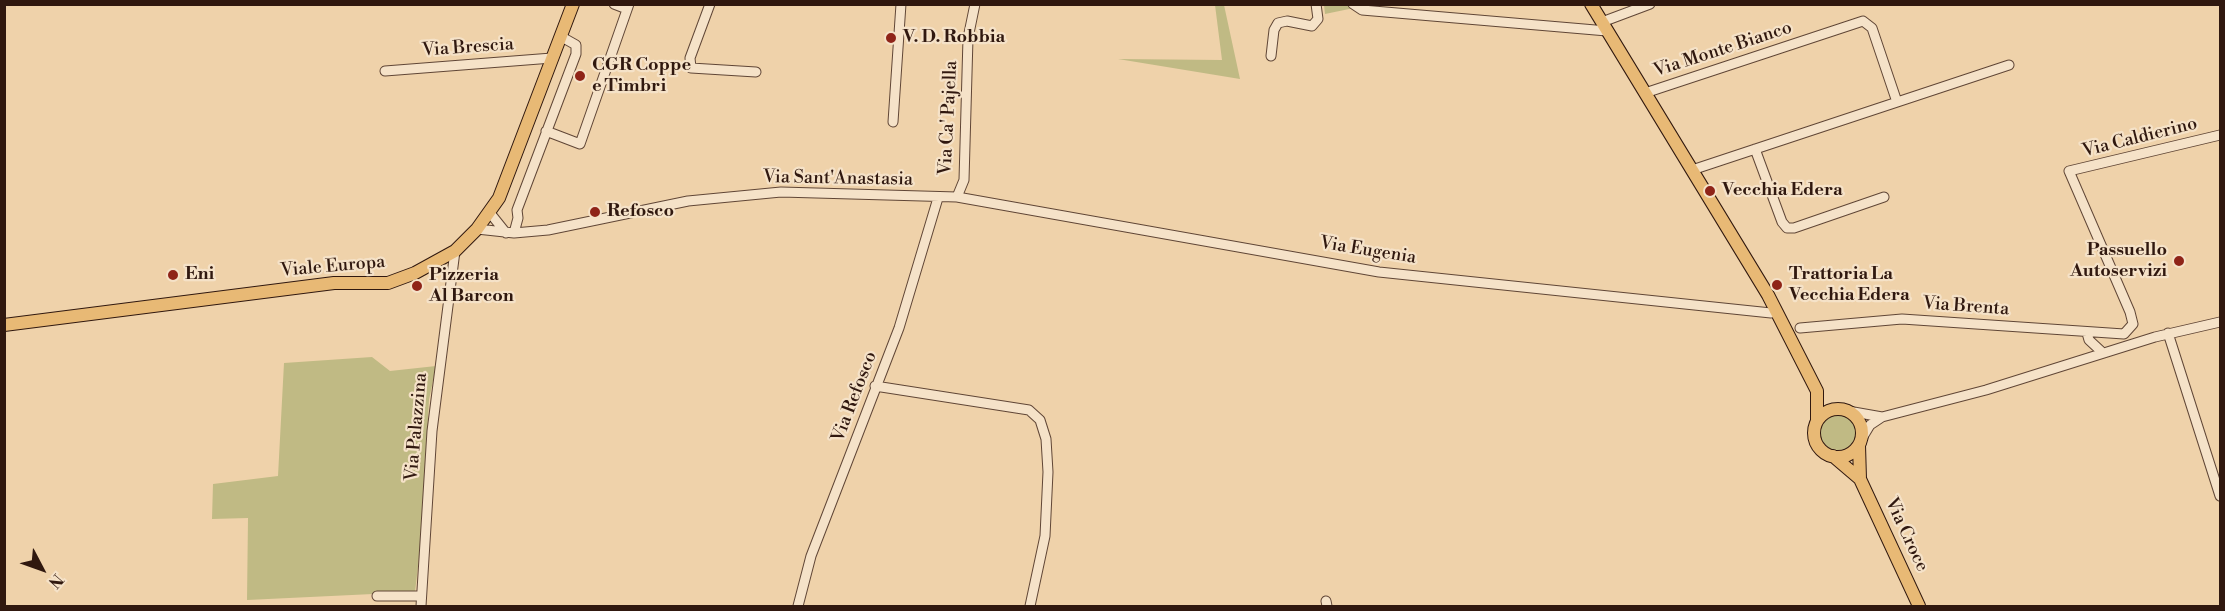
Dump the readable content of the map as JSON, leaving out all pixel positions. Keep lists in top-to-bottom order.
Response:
{
  "streets": {
    "main road": ["Viale Europa", "Via Croce"],
    "street": [
      "Via Brescia",
      "Via Monte Bianco",
      "Via Ca' Pajella",
      "Via Caldierino",
      "Via Sant'Anastasia",
      "Via Eugenia",
      "Via Brenta",
      "Via Refosco",
      "Via Palazzina"
    ]
  },
  "crossings": [
    ["Via Brescia", "Viale Europa"],
    ["Via Ca' Pajella", "Via Sant'Anastasia"],
    ["Via Ca' Pajella", "Via Eugenia"],
    ["Via Caldierino", "Via Brenta"],
    ["Via Sant'Anastasia", "Via Eugenia"],
    ["Via Sant'Anastasia", "Viale Europa"],
    ["Via Sant'Anastasia", "Via Refosco"],
    ["Viale Europa", "Via Palazzina"]
  ],
  "places": [
    "V. D. Robbia",
    "CGR Coppe e Timbri",
    "Vecchia Edera",
    "Refosco",
    "Passuello Autoservizi",
    "Eni",
    "Trattoria La Vecchia Edera",
    "Pizzeria Al Barcon"
  ],
  "north": "bottom right"
}
